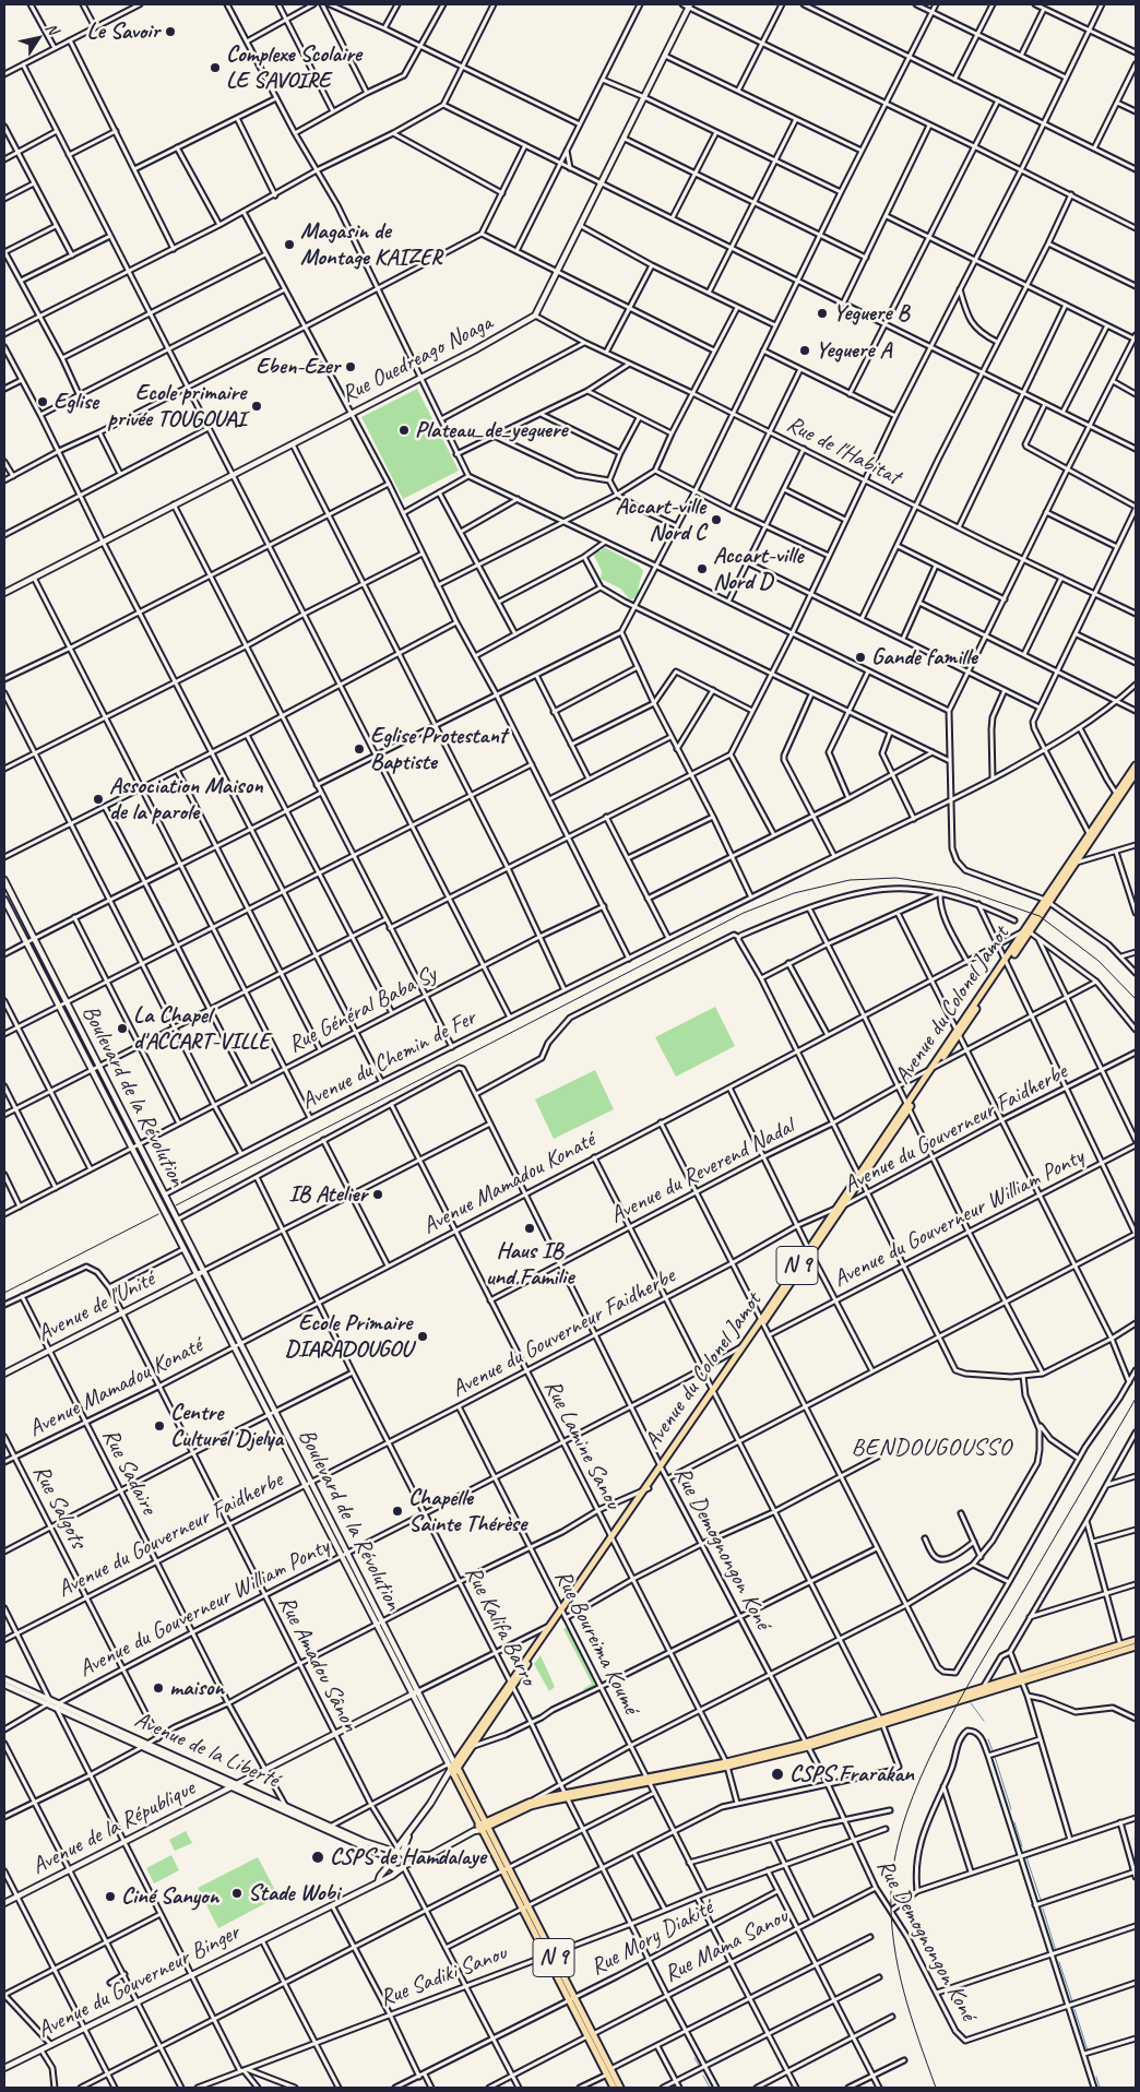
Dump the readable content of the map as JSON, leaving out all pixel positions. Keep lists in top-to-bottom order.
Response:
{
  "streets": {
    "main road": [
      "Rue Ouedreago Noaga",
      "Avenue du Colonel Jamot",
      "Boulevard de la Révolution",
      "N 9",
      "Avenue de l'Unité",
      "Avenue de la Liberté",
      "Avenue de la République",
      "Avenue du Gouverneur Binger"
    ],
    "street": [
      "Rue de l'Habitat",
      "Rue Général Baba Sy",
      "Avenue du Chemin de Fer",
      "Avenue du Gouverneur Faidherbe",
      "Avenue du Reverend Nadal",
      "Avenue Mamadou Konaté",
      "Avenue du Gouverneur William Ponty",
      "Rue Lamine Sanou",
      "Rue Sadaire",
      "Rue Salgots",
      "Rue Demognongon Koné",
      "Rue Kalifa Barro",
      "Rue Boureima Koumé",
      "Rue Amadou Sânon",
      "Rue Mory Diakité",
      "Rue Mama Sanou",
      "Rue Sadiki Sanou"
    ]
  },
  "crossings": [
    ["Rue Ouedreago Noaga", "Rue de l'Habitat"],
    ["Avenue du Colonel Jamot", "Boulevard de la Révolution"],
    ["Avenue du Colonel Jamot", "Avenue du Gouverneur Faidherbe"],
    ["Avenue du Colonel Jamot", "Avenue du Reverend Nadal"],
    ["Avenue du Colonel Jamot", "Avenue Mamadou Konaté"],
    ["Avenue du Colonel Jamot", "Avenue du Gouverneur William Ponty"],
    ["Avenue du Colonel Jamot", "Rue Lamine Sanou"],
    ["Avenue du Colonel Jamot", "Rue Demognongon Koné"],
    ["Avenue du Colonel Jamot", "Rue Kalifa Barro"],
    ["Avenue du Colonel Jamot", "Rue Boureima Koumé"],
    ["Avenue du Colonel Jamot", "Rue Amadou Sânon"],
    ["Avenue du Colonel Jamot", "Avenue de la Liberté"],
    ["Avenue du Colonel Jamot", "Avenue du Gouverneur Binger"],
    ["Rue Général Baba Sy", "Boulevard de la Révolution"],
    ["Avenue du Chemin de Fer", "Boulevard de la Révolution"],
    ["Avenue du Chemin de Fer", "Rue Lamine Sanou"],
    ["Avenue du Chemin de Fer", "Rue Demognongon Koné"],
    ["Avenue du Chemin de Fer", "Rue Kalifa Barro"],
    ["Boulevard de la Révolution", "Avenue du Gouverneur Faidherbe"],
    ["Boulevard de la Révolution", "Avenue Mamadou Konaté"],
    ["Boulevard de la Révolution", "Avenue du Gouverneur William Ponty"],
    ["Boulevard de la Révolution", "Avenue de l'Unité"],
    ["Boulevard de la Révolution", "Avenue de la République"],
    ["Boulevard de la Révolution", "Rue Mory Diakité"],
    ["Boulevard de la Révolution", "Rue Mama Sanou"],
    ["Boulevard de la Révolution", "Rue Sadiki Sanou"],
    ["Boulevard de la Révolution", "Avenue du Gouverneur Binger"],
    ["Avenue du Gouverneur Faidherbe", "Rue Lamine Sanou"],
    ["Avenue du Gouverneur Faidherbe", "Rue Sadaire"],
    ["Avenue du Gouverneur Faidherbe", "Rue Salgots"],
    ["Avenue du Gouverneur Faidherbe", "Rue Demognongon Koné"],
    ["Avenue du Gouverneur Faidherbe", "Rue Kalifa Barro"],
    ["Avenue du Gouverneur Faidherbe", "Rue Boureima Koumé"],
    ["Avenue du Gouverneur Faidherbe", "Rue Amadou Sânon"],
    ["Avenue du Reverend Nadal", "Rue Lamine Sanou"],
    ["Avenue du Reverend Nadal", "Rue Demognongon Koné"],
    ["Avenue Mamadou Konaté", "Rue Lamine Sanou"],
    ["Avenue Mamadou Konaté", "Rue Sadaire"],
    ["Avenue Mamadou Konaté", "Rue Salgots"],
    ["Avenue Mamadou Konaté", "Rue Demognongon Koné"],
    ["Avenue Mamadou Konaté", "Rue Kalifa Barro"],
    ["Avenue Mamadou Konaté", "Rue Amadou Sânon"],
    ["Avenue du Gouverneur William Ponty", "Rue Lamine Sanou"],
    ["Avenue du Gouverneur William Ponty", "Rue Sadaire"],
    ["Avenue du Gouverneur William Ponty", "Rue Salgots"],
    ["Avenue du Gouverneur William Ponty", "Rue Demognongon Koné"],
    ["Avenue du Gouverneur William Ponty", "Rue Kalifa Barro"],
    ["Avenue du Gouverneur William Ponty", "Rue Boureima Koumé"],
    ["Avenue du Gouverneur William Ponty", "Rue Amadou Sânon"],
    ["Avenue du Gouverneur William Ponty", "Avenue de la Liberté"],
    ["Avenue de l'Unité", "Rue Sadaire"],
    ["Avenue de l'Unité", "Rue Amadou Sânon"],
    ["Rue Sadaire", "Rue Amadou Sânon"],
    ["Rue Sadaire", "Avenue de la Liberté"],
    ["Rue Sadaire", "Avenue de la République"],
    ["Rue Demognongon Koné", "Rue Mama Sanou"],
    ["Rue Demognongon Koné", "Rue Sadiki Sanou"],
    ["Rue Kalifa Barro", "Rue Mory Diakité"],
    ["Rue Kalifa Barro", "Rue Mama Sanou"],
    ["Rue Kalifa Barro", "Rue Sadiki Sanou"],
    ["Rue Boureima Koumé", "Rue Sadiki Sanou"],
    ["Rue Amadou Sânon", "Avenue de la Liberté"],
    ["Rue Amadou Sânon", "Avenue de la République"],
    ["Rue Amadou Sânon", "Avenue du Gouverneur Binger"],
    ["Avenue de la Liberté", "Avenue de la République"],
    ["Avenue de la Liberté", "Avenue du Gouverneur Binger"]
  ],
  "districts": ["BENDOUGOUSSO"],
  "places": [
    "Le Savoir",
    "Complexe Scolaire LE SAVOIRE",
    "Magasin de Montage KAIZER",
    "Yeguere B",
    "Yeguere A",
    "Eben-Ezer",
    "Eglise",
    "Ecole primaire privée TOUGOUAI",
    "Plateau_de_yeguere",
    "Accart-ville Nord C",
    "Accart-ville Nord D",
    "Gande famille",
    "Eglise Protestant Baptiste",
    "Association Maison de la parole",
    "La Chapel d'ACCART-VILLE",
    "IB Atelier",
    "Haus IB und Familie",
    "Ecole Primaire DIARADOUGOU",
    "Centre Culturel Djelya",
    "Chapelle Sainte Thérèse",
    "maison",
    "CSPS Frarakan",
    "CSPS de Hamdalaye",
    "Stade Wobi",
    "Ciné Sanyon"
  ],
  "north": "top right"
}
